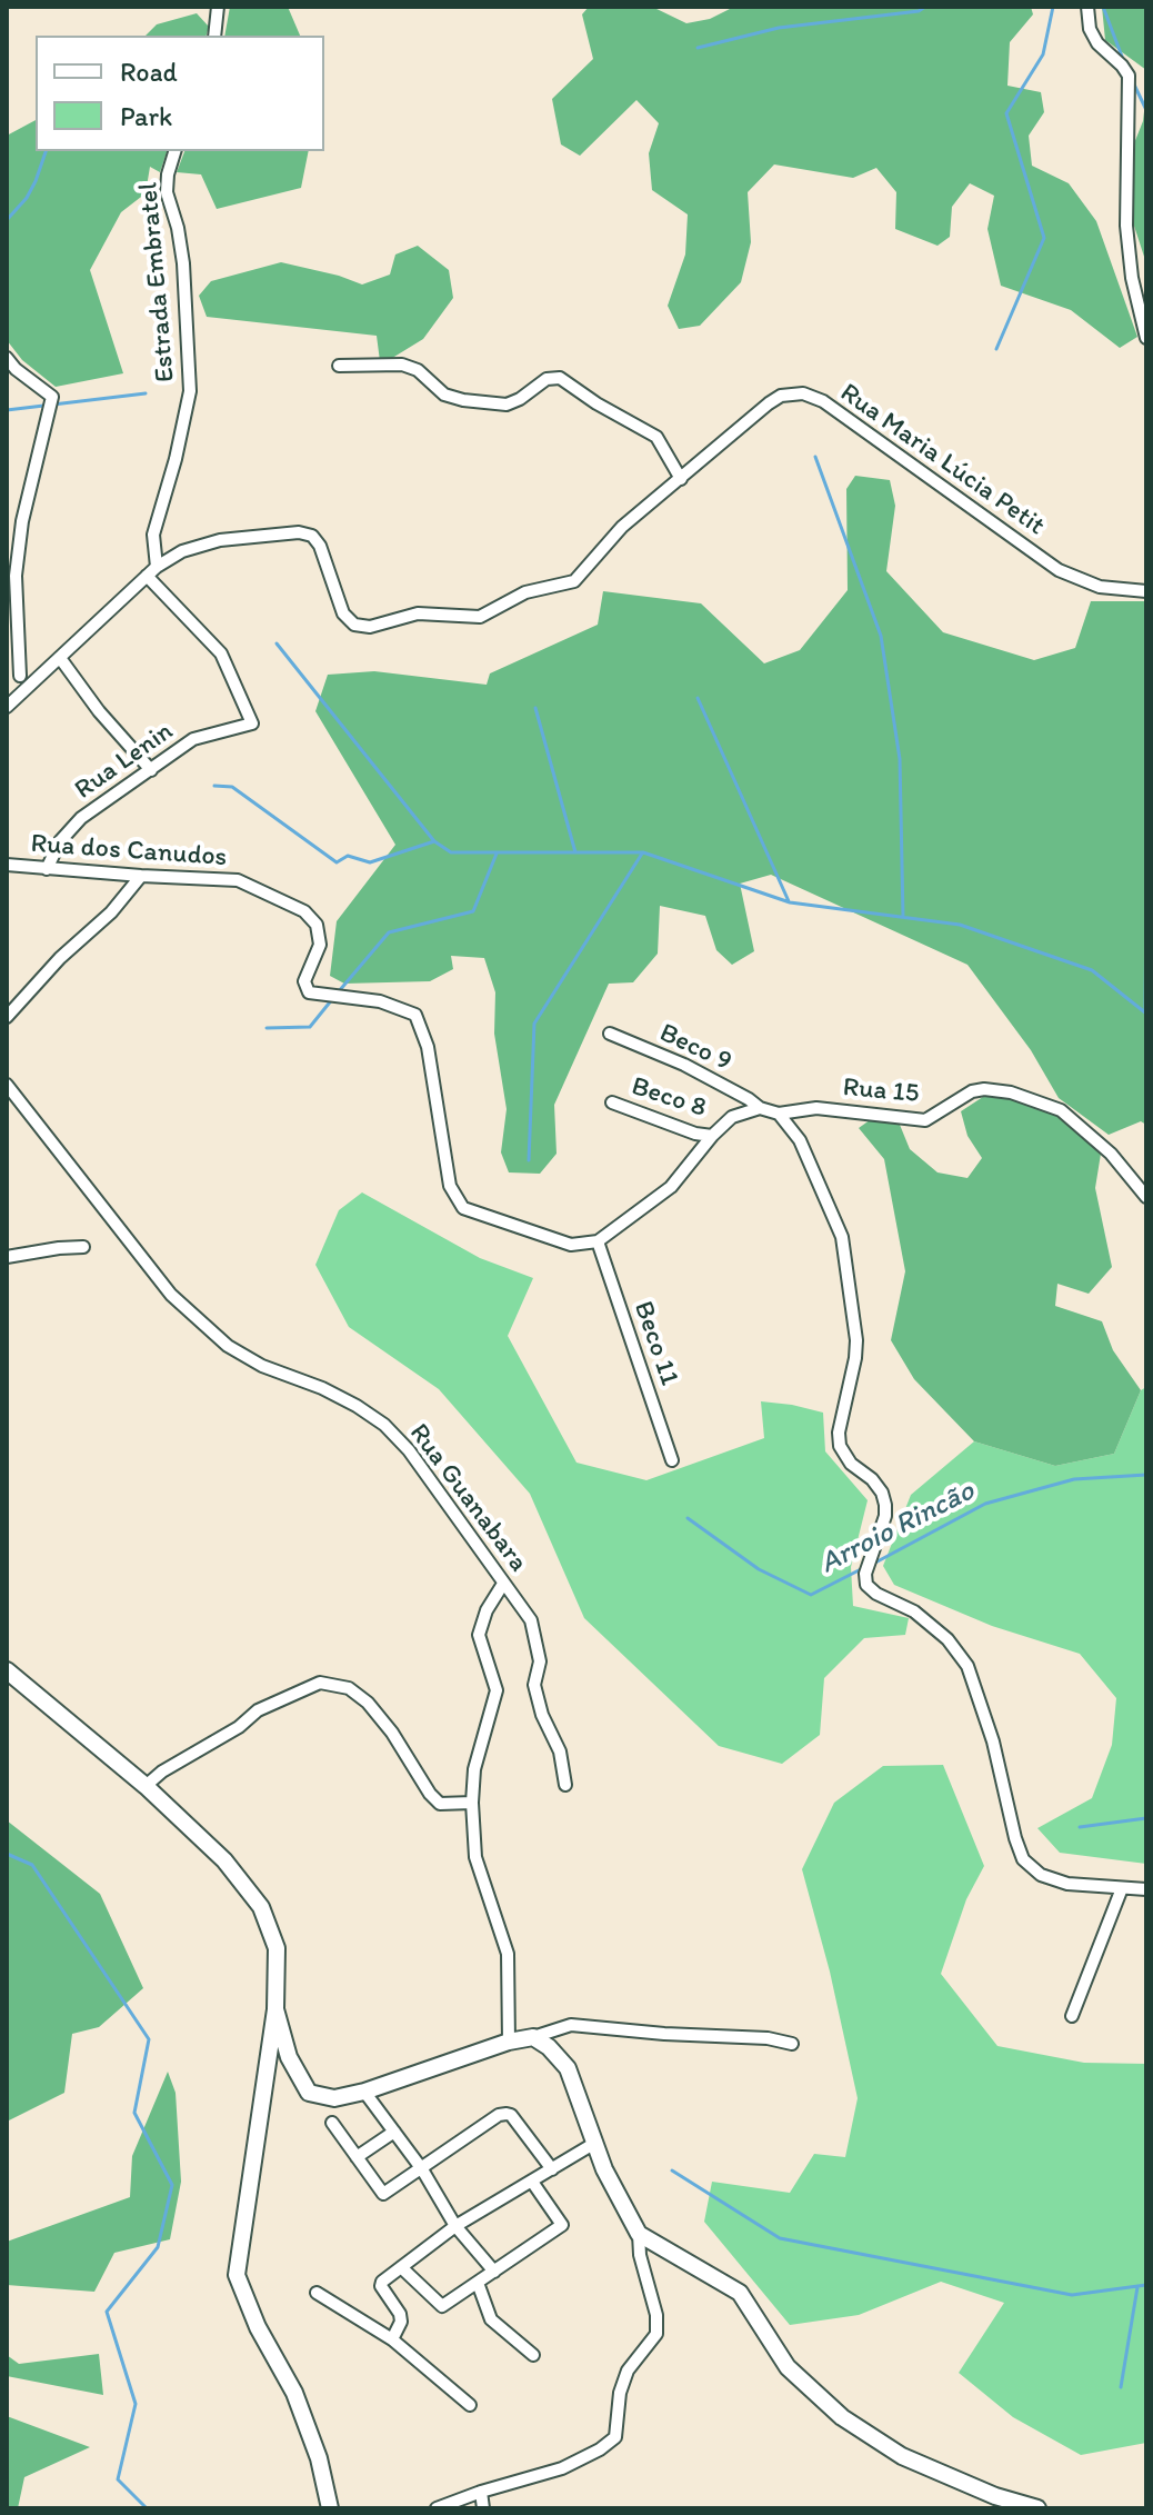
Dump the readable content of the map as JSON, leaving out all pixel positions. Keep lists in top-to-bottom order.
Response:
{
  "streets": {
    "street": [
      "Estrada Embratel",
      "Rua Maria Lúcia Petit",
      "Rua Lenin",
      "Rua dos Canudos",
      "Beco 9",
      "Rua 15",
      "Beco 8",
      "Beco 11",
      "Rua Guanabara"
    ]
  },
  "crossings": [
    ["Estrada Embratel", "Rua Maria Lúcia Petit"],
    ["Rua Lenin", "Rua dos Canudos"],
    ["Rua dos Canudos", "Beco 11"]
  ],
  "water": ["Arroio Rincão"],
  "legend": ["Road", "Park"]
}
